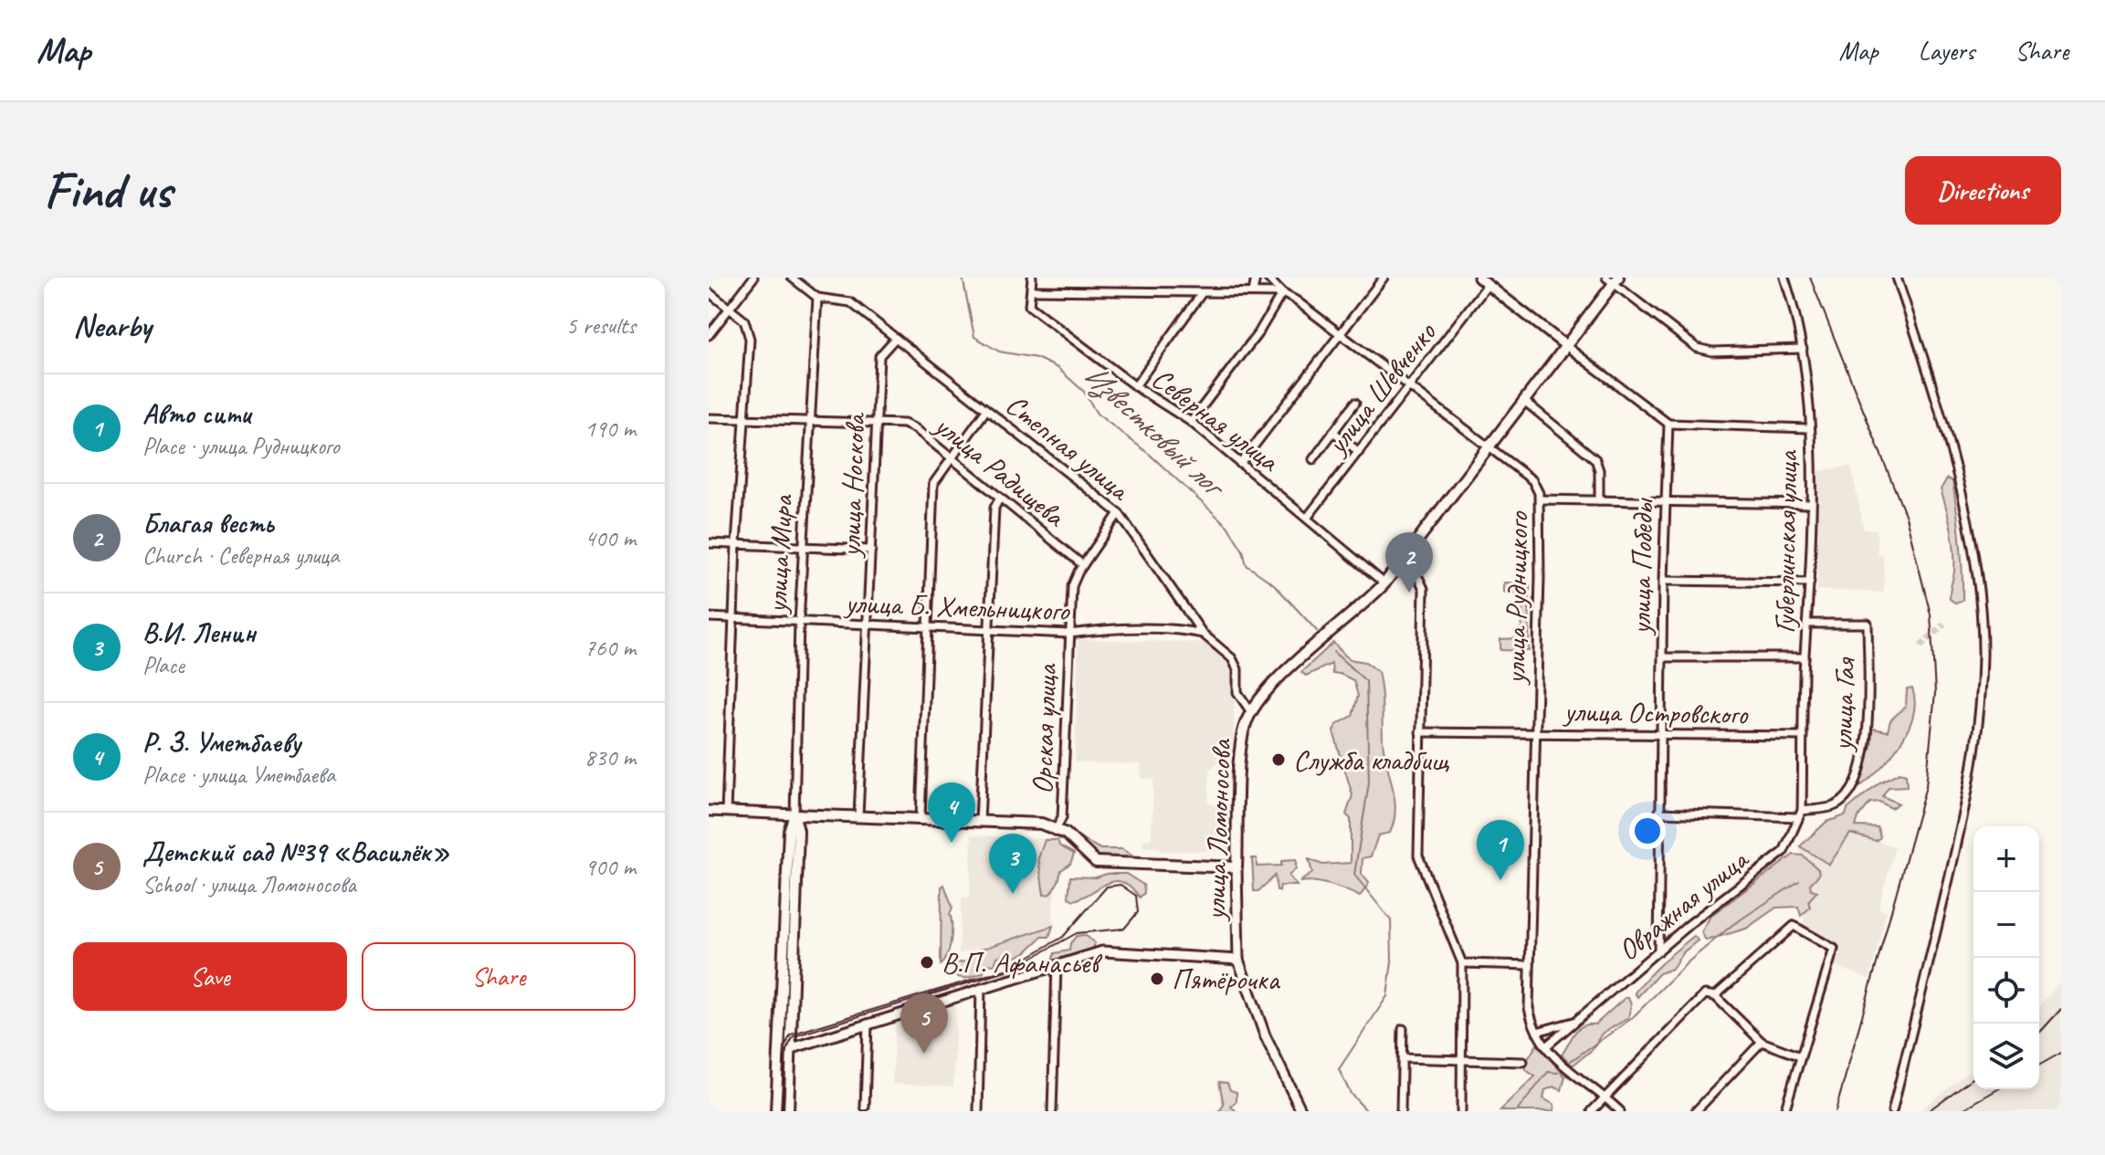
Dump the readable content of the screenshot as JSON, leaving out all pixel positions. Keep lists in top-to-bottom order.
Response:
{
  "streets": {
    "main road": ["улица Мира", "улица Ломоносова"],
    "street": [
      "улица Шевченко",
      "Северная улица",
      "Степная улица",
      "улица Радищева",
      "улица Носкова",
      "Губерлинская улица",
      "улица Победы",
      "улица Рудницкого",
      "улица Б. Хмельницкого",
      "улица Гая",
      "улица Островского",
      "Орская улица",
      "Овражная улица"
    ]
  },
  "crossings": [
    ["улица Шевченко", "Северная улица"],
    ["улица Шевченко", "улица Рудницкого"],
    ["Северная улица", "улица Ломоносова"],
    ["Степная улица", "улица Носкова"],
    ["Степная улица", "улица Мира"],
    ["Степная улица", "улица Б. Хмельницкого"],
    ["Степная улица", "Орская улица"],
    ["Степная улица", "улица Ломоносова"],
    ["улица Радищева", "улица Носкова"],
    ["улица Радищева", "улица Мира"],
    ["улица Радищева", "Орская улица"],
    ["улица Носкова", "улица Б. Хмельницкого"],
    ["Губерлинская улица", "улица Гая"],
    ["Губерлинская улица", "улица Островского"],
    ["Губерлинская улица", "Овражная улица"],
    ["улица Мира", "улица Б. Хмельницкого"],
    ["улица Мира", "улица Ломоносова"],
    ["улица Победы", "улица Островского"],
    ["улица Победы", "Овражная улица"],
    ["улица Рудницкого", "улица Островского"],
    ["улица Рудницкого", "улица Ломоносова"],
    ["улица Рудницкого", "Овражная улица"],
    ["улица Б. Хмельницкого", "Орская улица"],
    ["улица Гая", "Овражная улица"]
  ],
  "water": ["Известковый лог"],
  "places": ["Служба кладбищ", "В.П. Афанасьев", "Пятёрочка"],
  "page": {
    "header": "Map",
    "nav": ["Map", "Layers", "Share"],
    "buttons": [
      "Directions",
      ["Save", "Share"]
    ],
    "title": "Find us",
    "heading": ["Nearby", "5 results"],
    "list": [
      {
        "mark": "1",
        "name": "Авто сити",
        "note": "Place · улица Рудницкого",
        "value": "190 m"
      },
      {
        "mark": "2",
        "name": "Благая весть",
        "note": "Church · Северная улица",
        "value": "400 m"
      },
      {
        "mark": "3",
        "name": "В.И. Ленин",
        "note": "Place",
        "value": "760 m"
      },
      {
        "mark": "4",
        "name": "Р. З. Уметбаеву",
        "note": "Place · улица Уметбаева",
        "value": "830 m"
      },
      {
        "mark": "5",
        "name": "Детский сад №39 «Василёк»",
        "note": "School · улица Ломоносова",
        "value": "900 m"
      }
    ],
    "pins": [
      "2",
      "4",
      "1",
      "3",
      "5"
    ],
    "map_buttons": ["+", "−"]
  }
}
